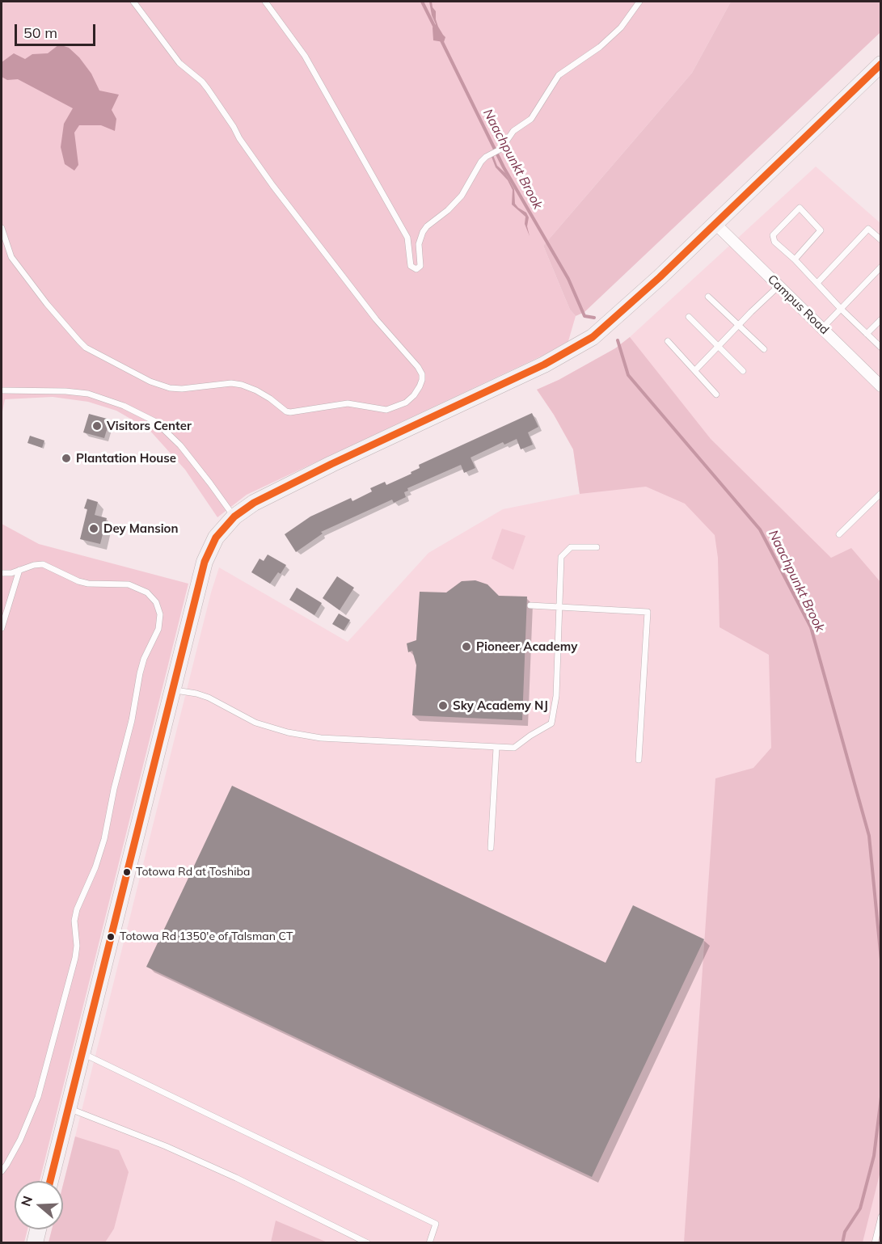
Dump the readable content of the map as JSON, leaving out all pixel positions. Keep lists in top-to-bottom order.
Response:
{
  "streets": {
    "street": ["Campus Road"]
  },
  "water": ["Naachpunkt Brook"],
  "places": [
    "Visitors Center",
    "Plantation House",
    "Dey Mansion",
    "Pioneer Academy",
    "Sky Academy NJ",
    "Totowa Rd at Toshiba",
    "Totowa Rd 1350'e of Talsman CT"
  ],
  "scale_bar": "50 m",
  "north": "left"
}
